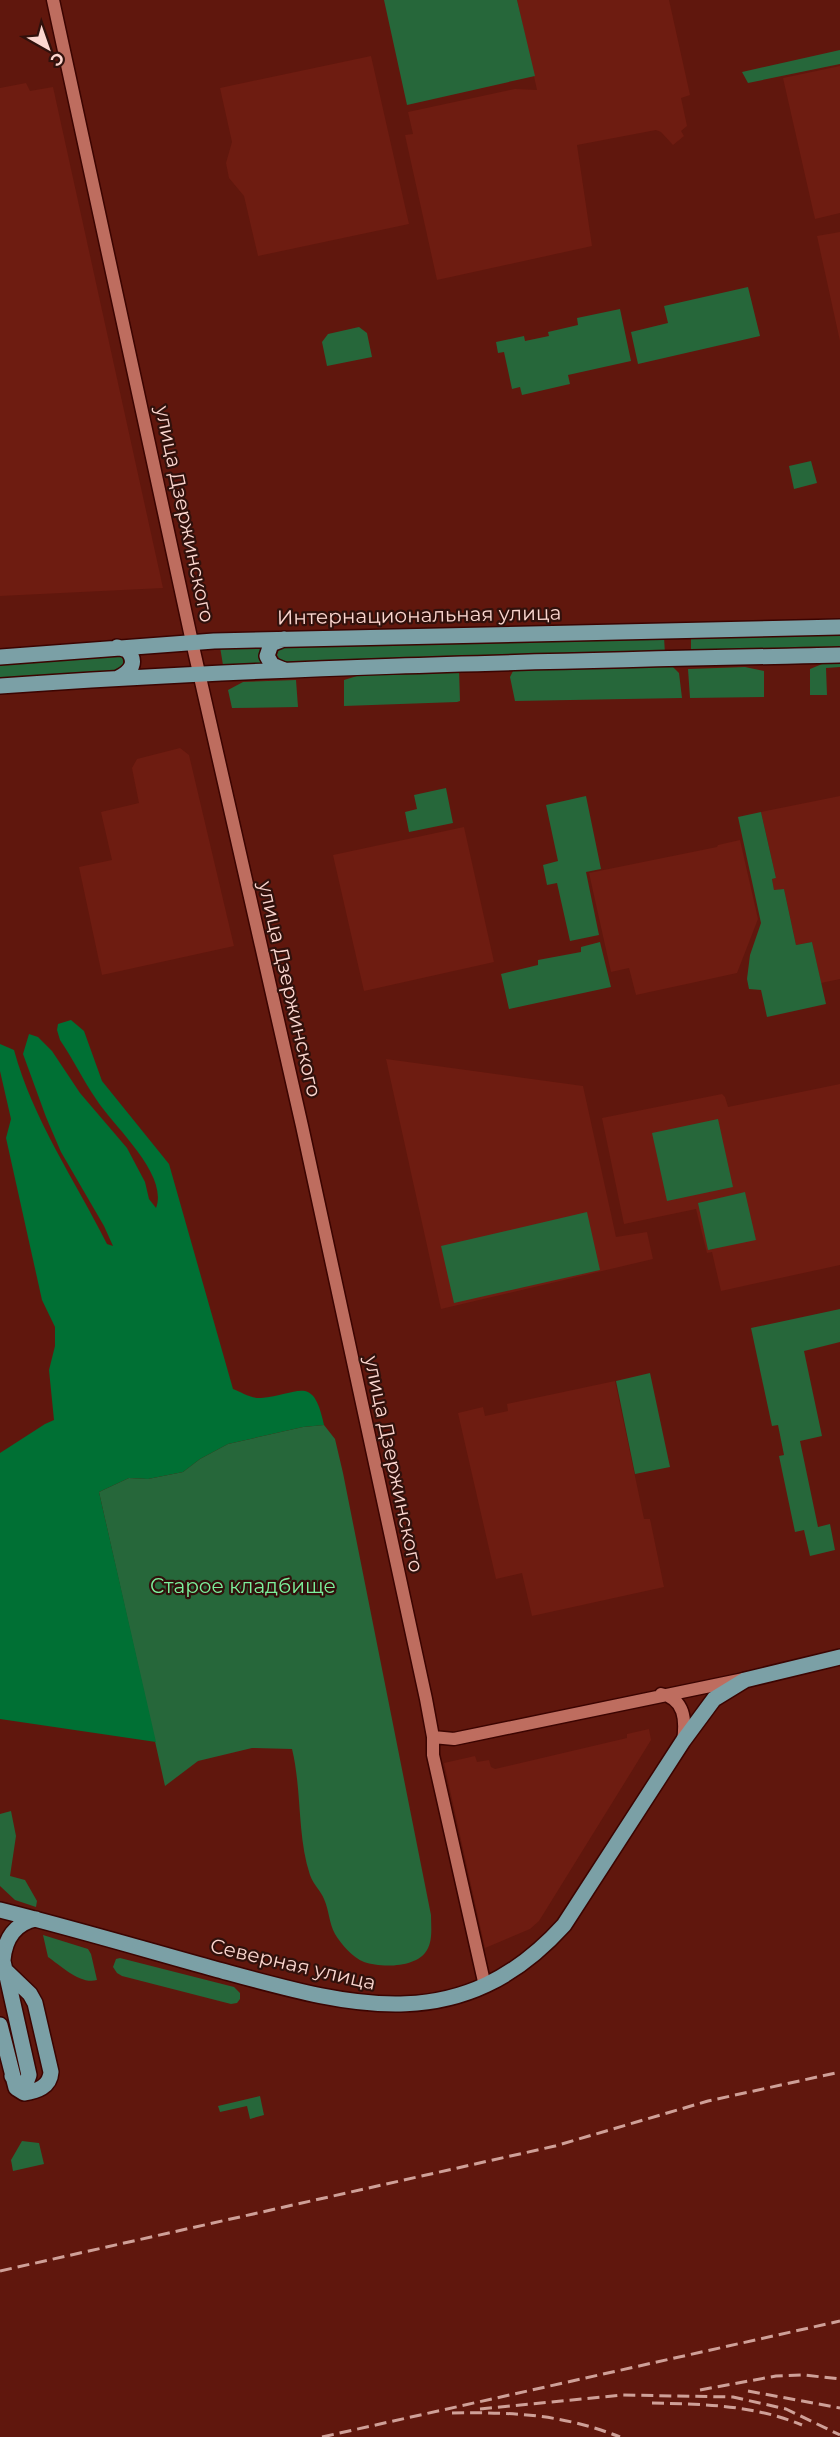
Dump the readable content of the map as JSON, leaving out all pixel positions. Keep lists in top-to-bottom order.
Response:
{
  "streets": {
    "main road": ["Интернациональная улица", "Северная улица"],
    "street": ["улица Дзержинского"]
  },
  "crossings": [
    ["улица Дзержинского", "Интернациональная улица"],
    ["улица Дзержинского", "Северная улица"]
  ],
  "parks": ["Старое кладбище"],
  "north": "bottom right"
}
